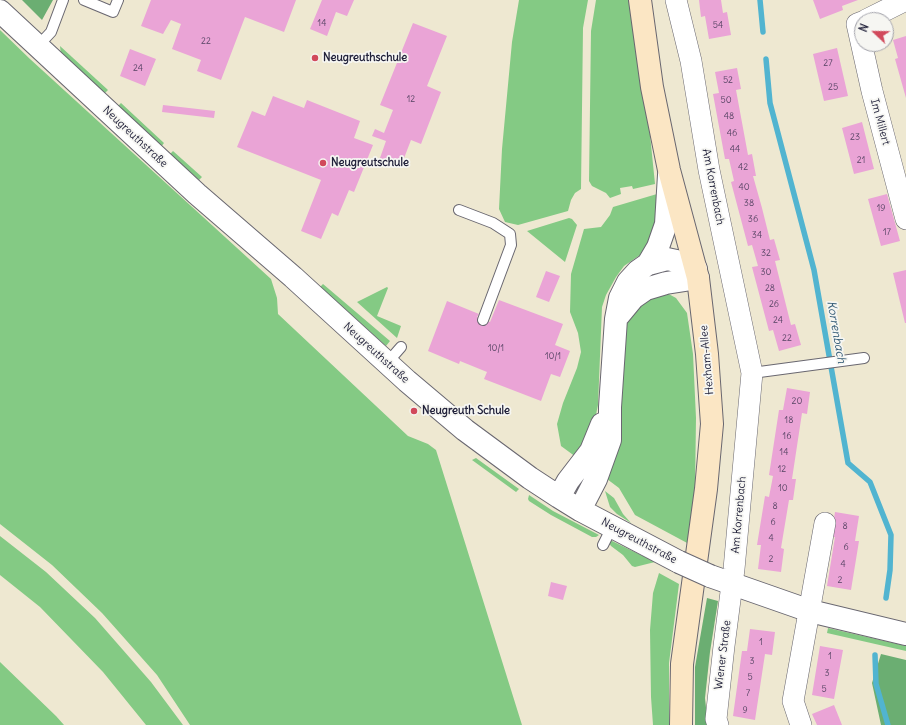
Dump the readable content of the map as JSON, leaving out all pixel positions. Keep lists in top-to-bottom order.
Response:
{
  "streets": {
    "main road": ["Hexham-Allee"],
    "street": [
      "Im Millert",
      "Neugreuthstraße",
      "Am Korrenbach",
      "Wiener Straße"
    ]
  },
  "crossings": [
    ["Neugreuthstraße", "Am Korrenbach"],
    ["Neugreuthstraße", "Wiener Straße"],
    ["Am Korrenbach", "Wiener Straße"]
  ],
  "water": ["Korrenbach"],
  "places": ["Neugreuthschule", "Neugreutschule", "Neugreuth Schule"],
  "house_numbers": [
    "14",
    "54",
    "22",
    "27",
    "24",
    "52",
    "25",
    "12",
    "50",
    "48",
    "46",
    "23",
    "44",
    "21",
    "42",
    "40",
    "38",
    "19",
    "36",
    "17",
    "34",
    "32",
    "30",
    "28",
    "26",
    "24",
    "22",
    "10/1",
    "10/1",
    "20",
    "18",
    "16",
    "14",
    "12",
    "10",
    "8",
    "6",
    "8",
    "4",
    "6",
    "2",
    "4",
    "2",
    "1",
    "1",
    "3",
    "3",
    "5",
    "5",
    "7",
    "9"
  ],
  "north": "left"
}
